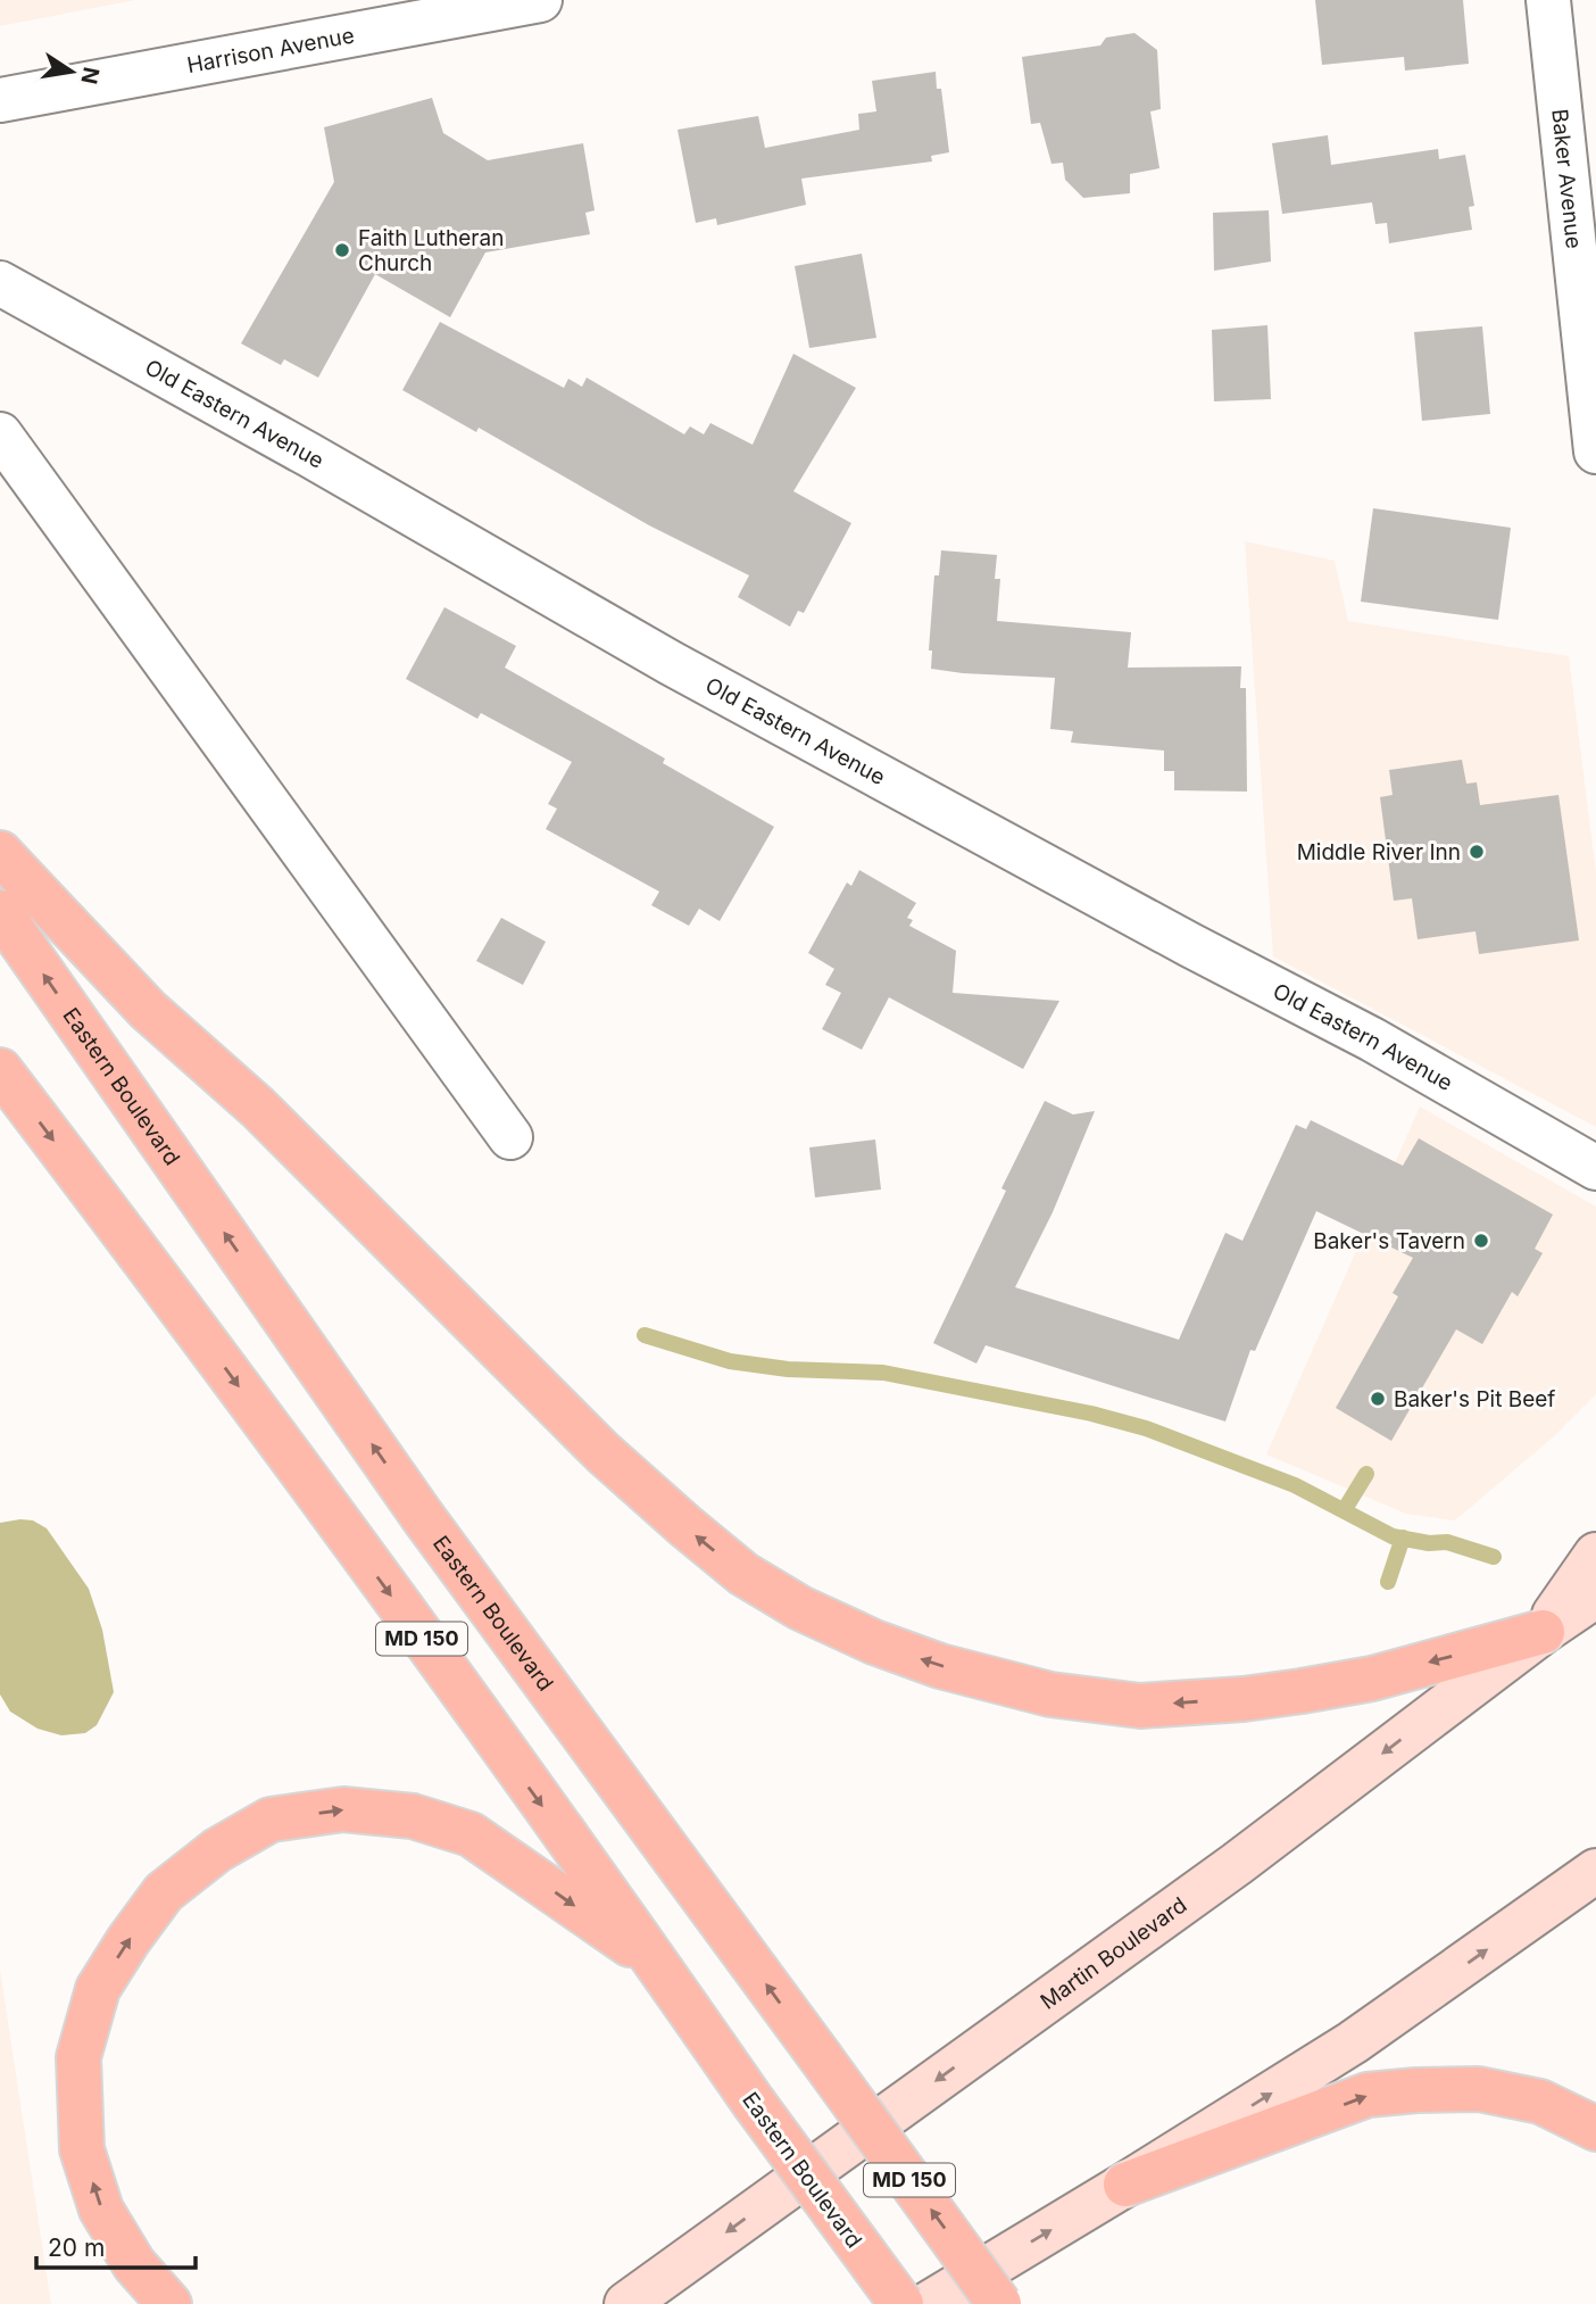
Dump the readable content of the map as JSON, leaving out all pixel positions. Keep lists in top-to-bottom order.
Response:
{
  "streets": {
    "main road": ["Eastern Boulevard", "MD 150", "Martin Boulevard"],
    "street": ["Harrison Avenue", "Baker Avenue", "Old Eastern Avenue"]
  },
  "places": [
    "Faith Lutheran Church",
    "Middle River Inn",
    "Baker's Tavern",
    "Baker's Pit Beef"
  ],
  "scale_bar": "20 m",
  "north": "right"
}
